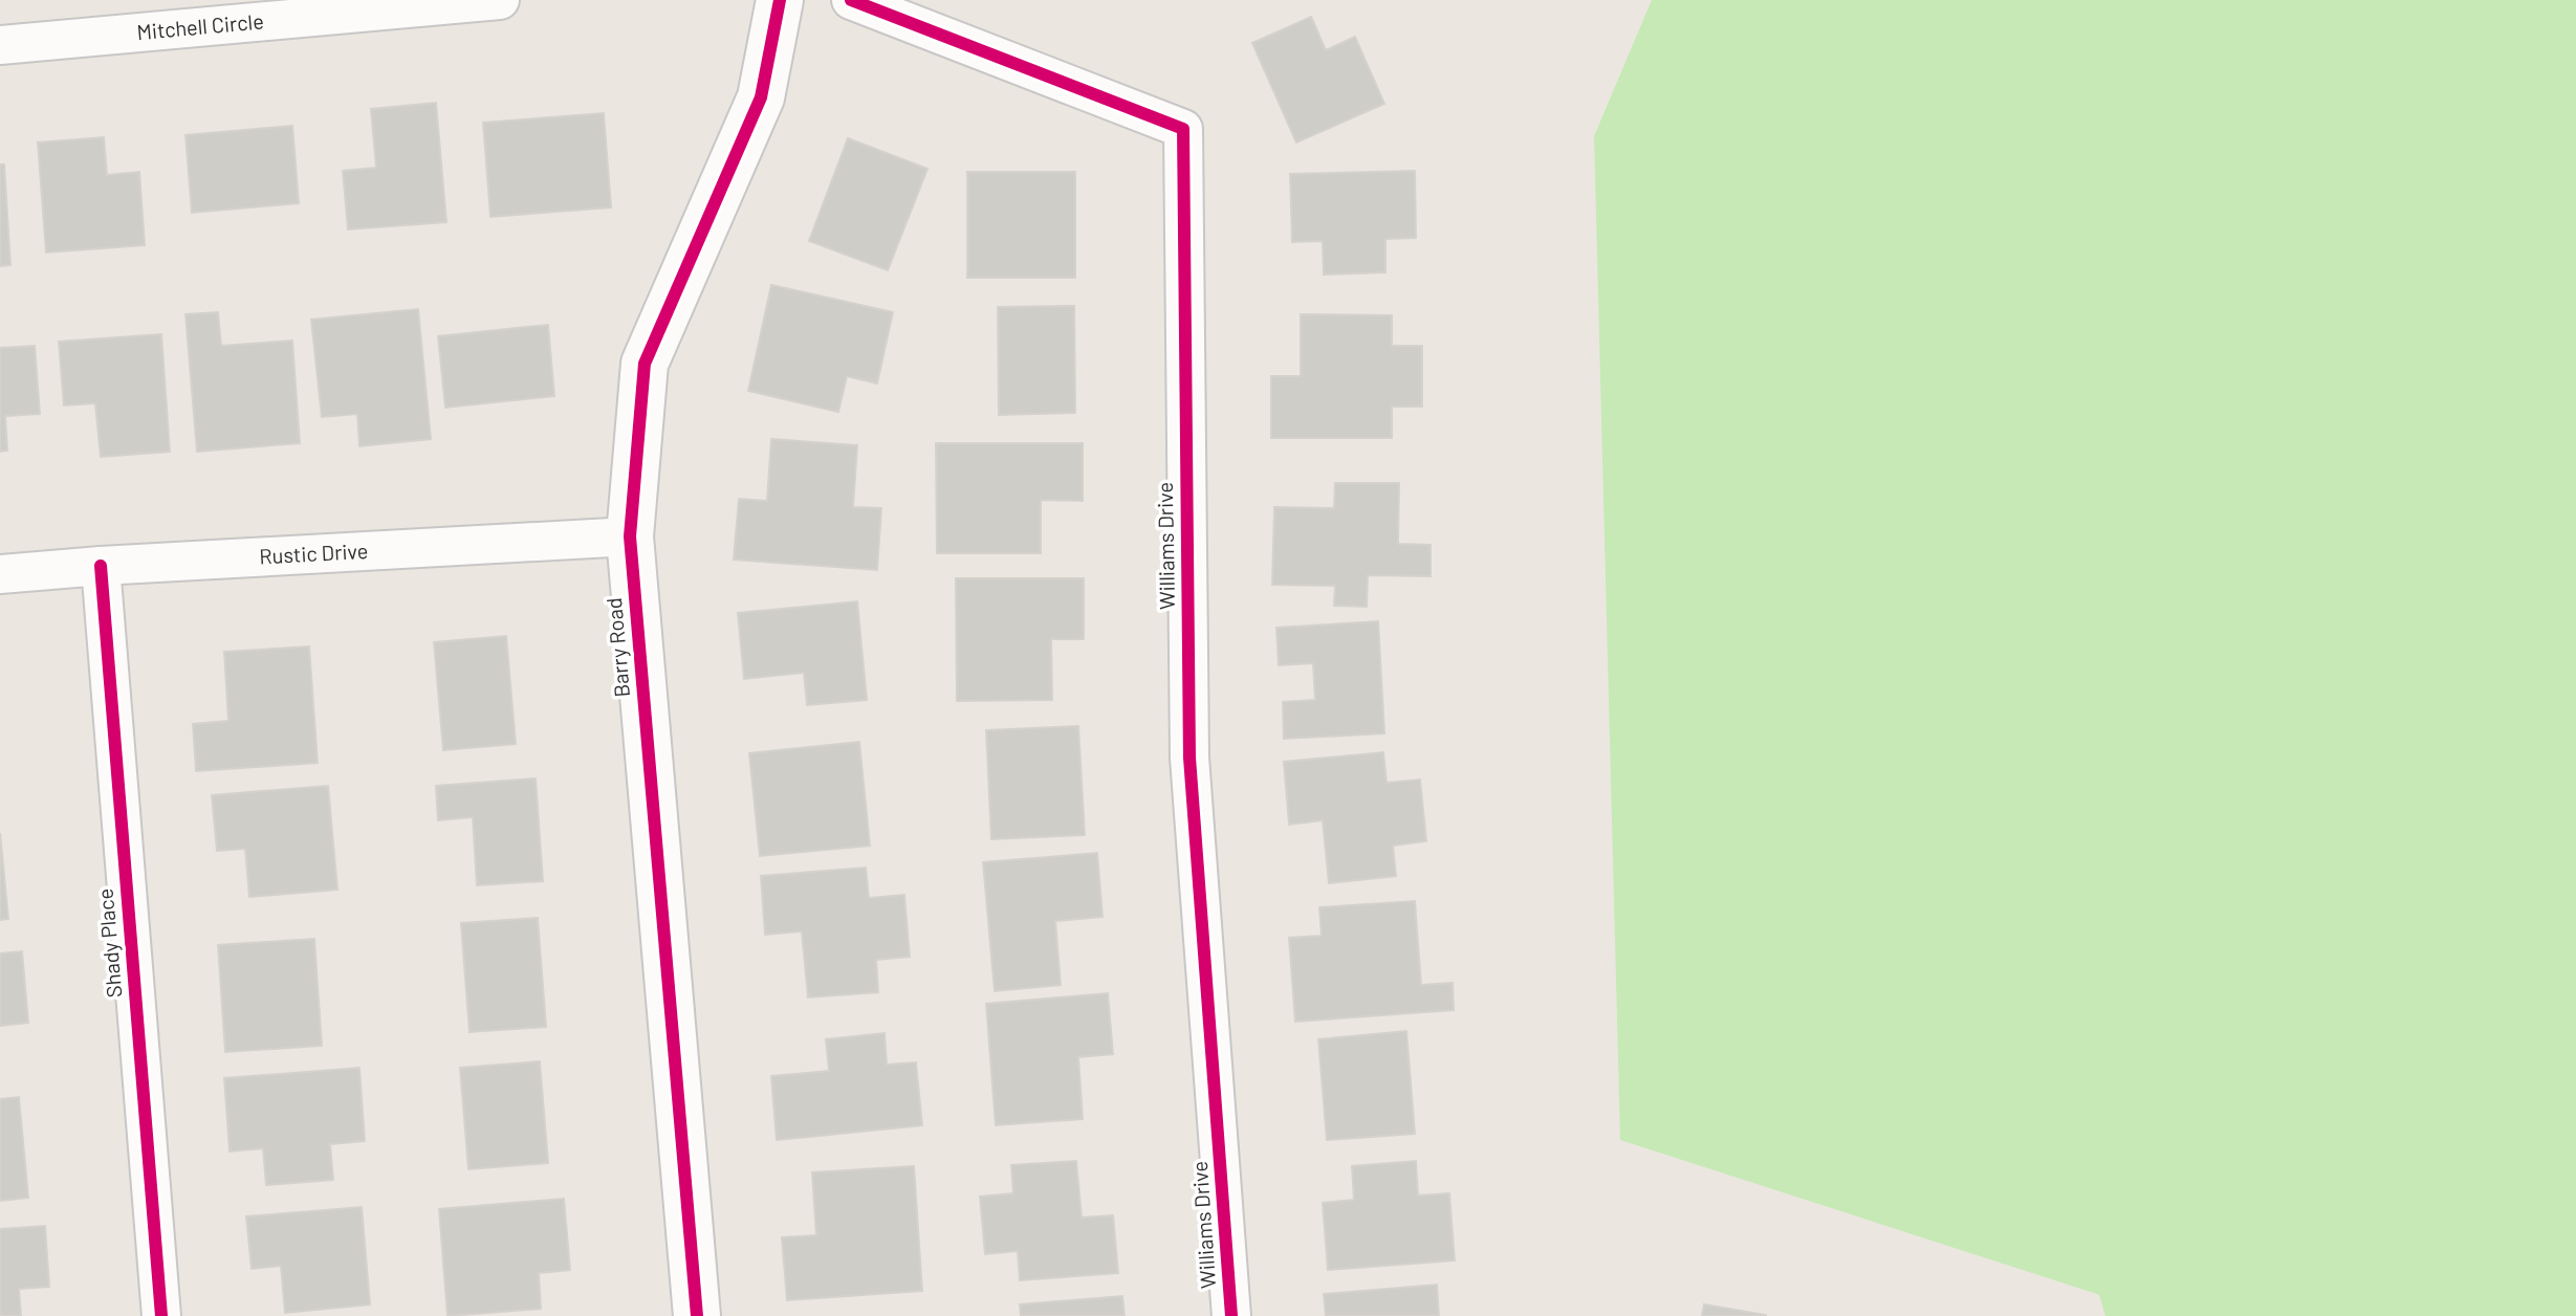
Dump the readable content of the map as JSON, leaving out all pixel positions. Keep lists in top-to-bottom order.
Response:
{
  "streets": {
    "street": [
      "Mitchell Circle",
      "Williams Drive",
      "Rustic Drive",
      "Barry Road",
      "Shady Place"
    ]
  },
  "crossings": [
    ["Rustic Drive", "Barry Road"],
    ["Rustic Drive", "Shady Place"]
  ]
}
